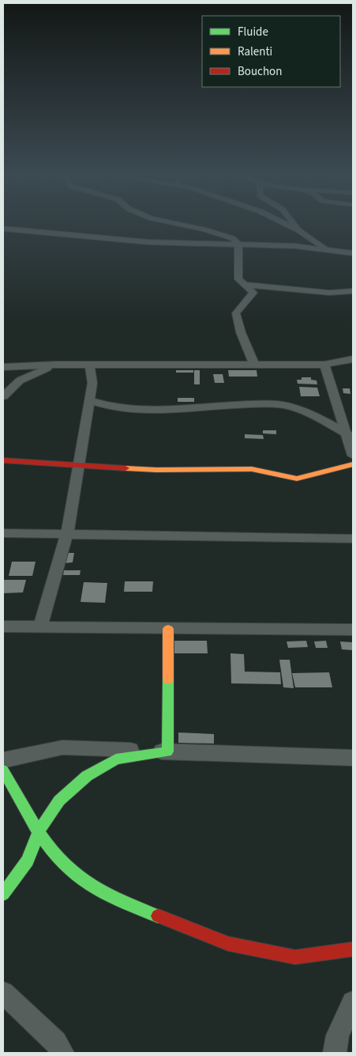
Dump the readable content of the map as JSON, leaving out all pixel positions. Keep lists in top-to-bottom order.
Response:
{
  "legend": ["Fluide", "Ralenti", "Bouchon"]
}
